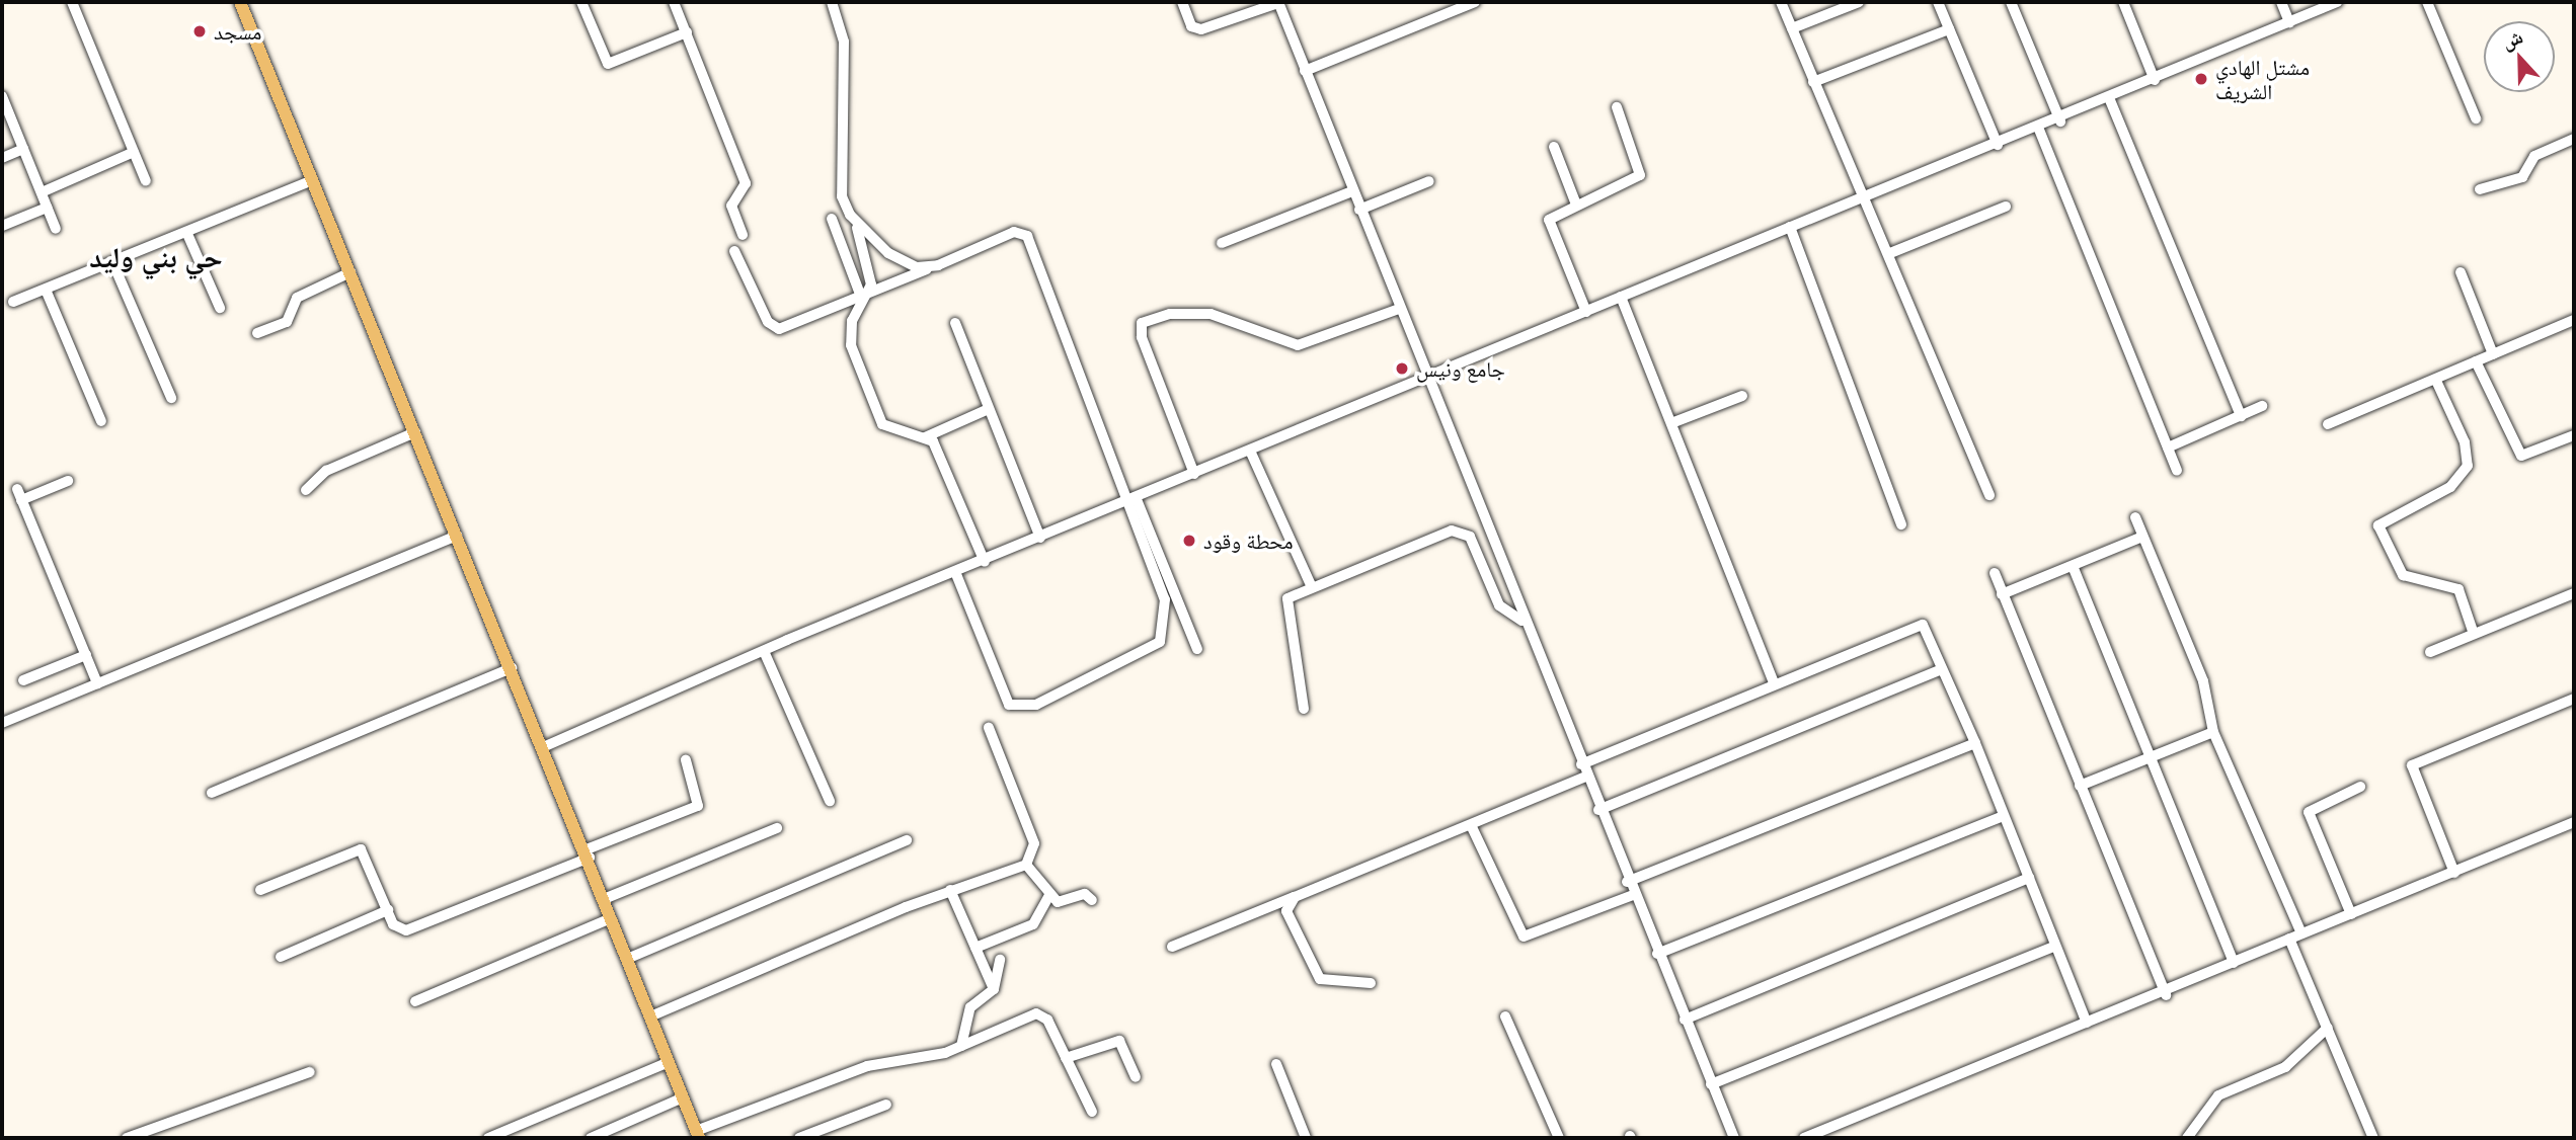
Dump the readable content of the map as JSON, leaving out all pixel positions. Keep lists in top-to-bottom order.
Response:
{
  "districts": ["حي بني وليد"],
  "places": [
    "مسجد",
    "مشتل الهادي الشريف",
    "جامع ونيس",
    "محطة وقود"
  ],
  "north": "top"
}
